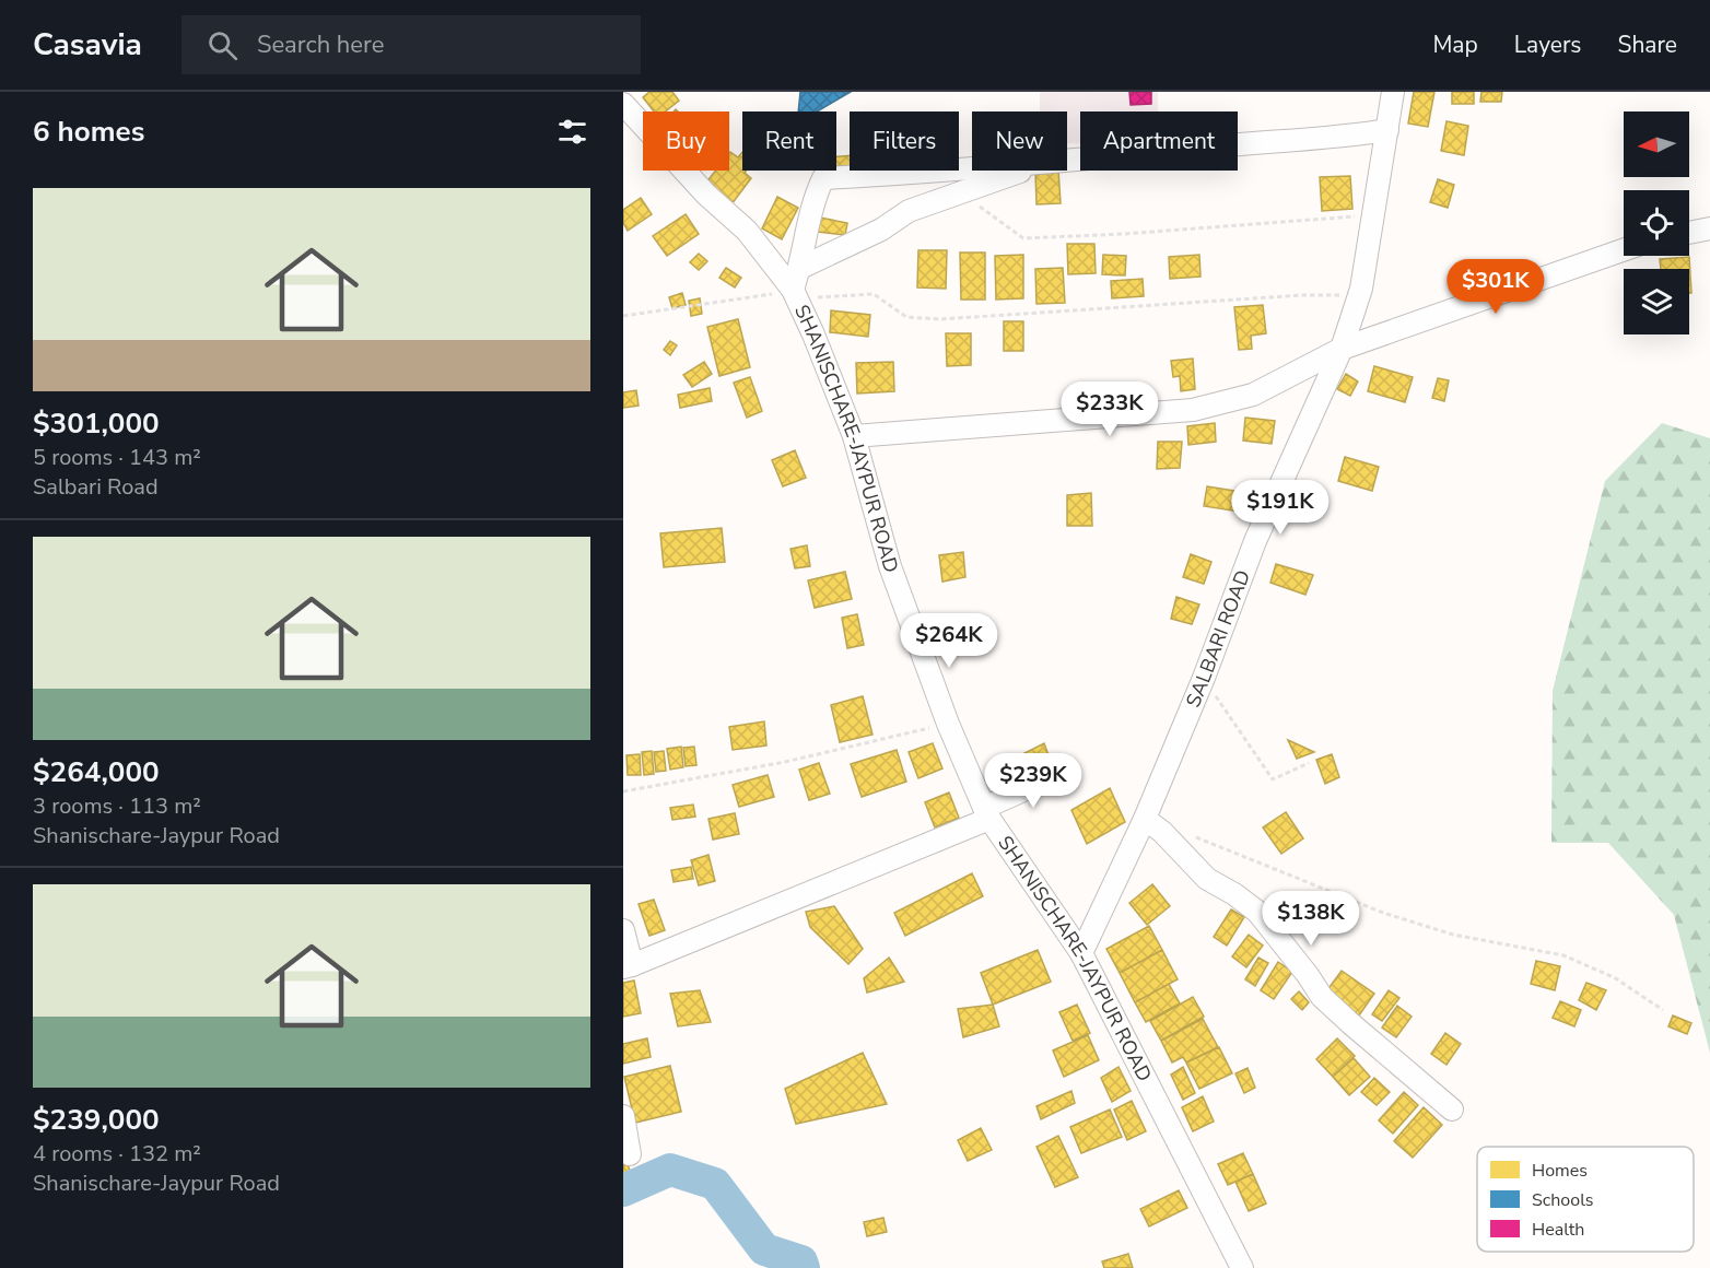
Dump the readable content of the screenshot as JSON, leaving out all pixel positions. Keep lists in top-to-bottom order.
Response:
{
  "streets": {
    "street": ["SHANISCHARE-JAYPUR ROAD", "SALBARI ROAD"]
  },
  "crossings": [
    ["SHANISCHARE-JAYPUR ROAD", "SALBARI ROAD"]
  ],
  "legend": ["Homes", "Schools", "Health"],
  "north": "left",
  "page": {
    "header": "Casavia",
    "search": "Search here",
    "nav": ["Map", "Layers", "Share"],
    "heading": "6 homes",
    "chip": [
      "Buy",
      "Rent",
      "Filters",
      "New",
      "Apartment"
    ],
    "list": [
      {
        "name": "$301,000",
        "note": "5 rooms · 143 m² · Salbari Road"
      },
      {
        "name": "$264,000",
        "note": "3 rooms · 113 m² · Shanischare-Jaypur Road"
      },
      {
        "name": "$239,000",
        "note": "4 rooms · 132 m² · Shanischare-Jaypur Road"
      }
    ],
    "price": [
      "$301K",
      "$233K",
      "$191K",
      "$264K",
      "$239K",
      "$138K"
    ]
  }
}
